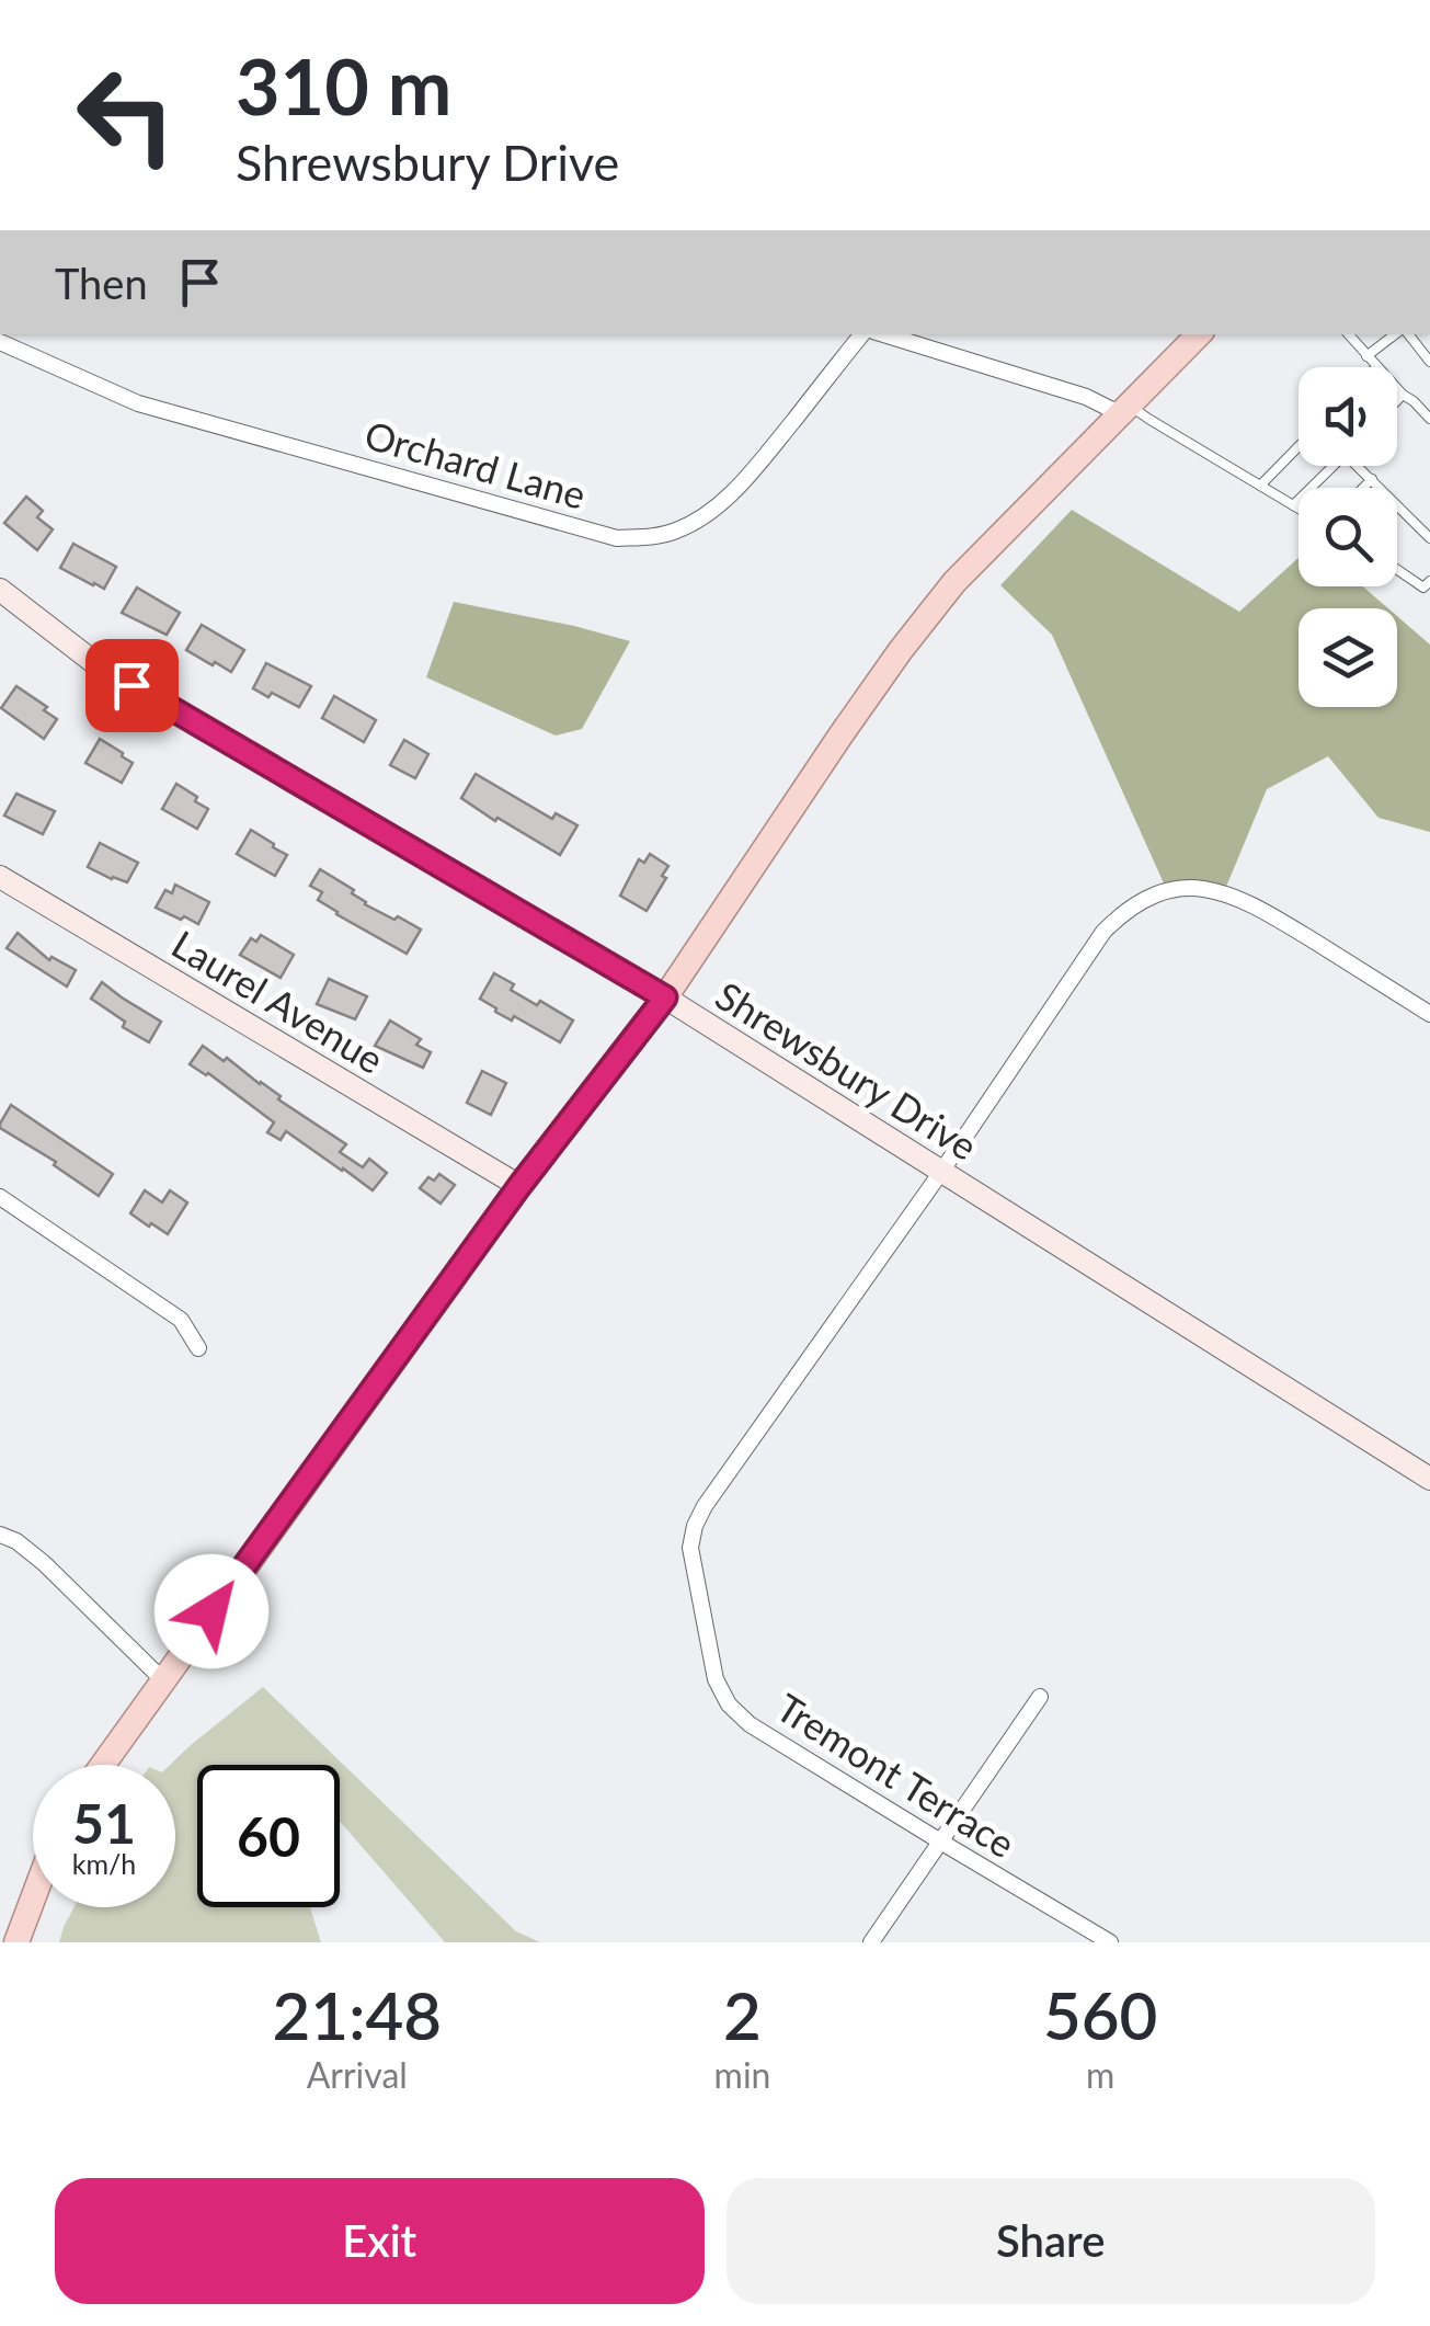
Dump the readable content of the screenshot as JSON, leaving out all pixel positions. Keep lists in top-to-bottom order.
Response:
{
  "streets": {
    "main road": ["Laurel Avenue", "Shrewsbury Drive"],
    "street": ["Orchard Lane", "Tremont Terrace"]
  },
  "crossings": [
    ["Shrewsbury Drive", "Tremont Terrace"]
  ],
  "page": {
    "turn": ["310 m", "Shrewsbury Drive"],
    "then": "Then",
    "speed": "51 km/h",
    "limit": "60",
    "eta": [
      "21:48",
      "Arrival",
      "2",
      "min",
      "560",
      "m"
    ],
    "buttons": ["Exit", "Share"]
  }
}
